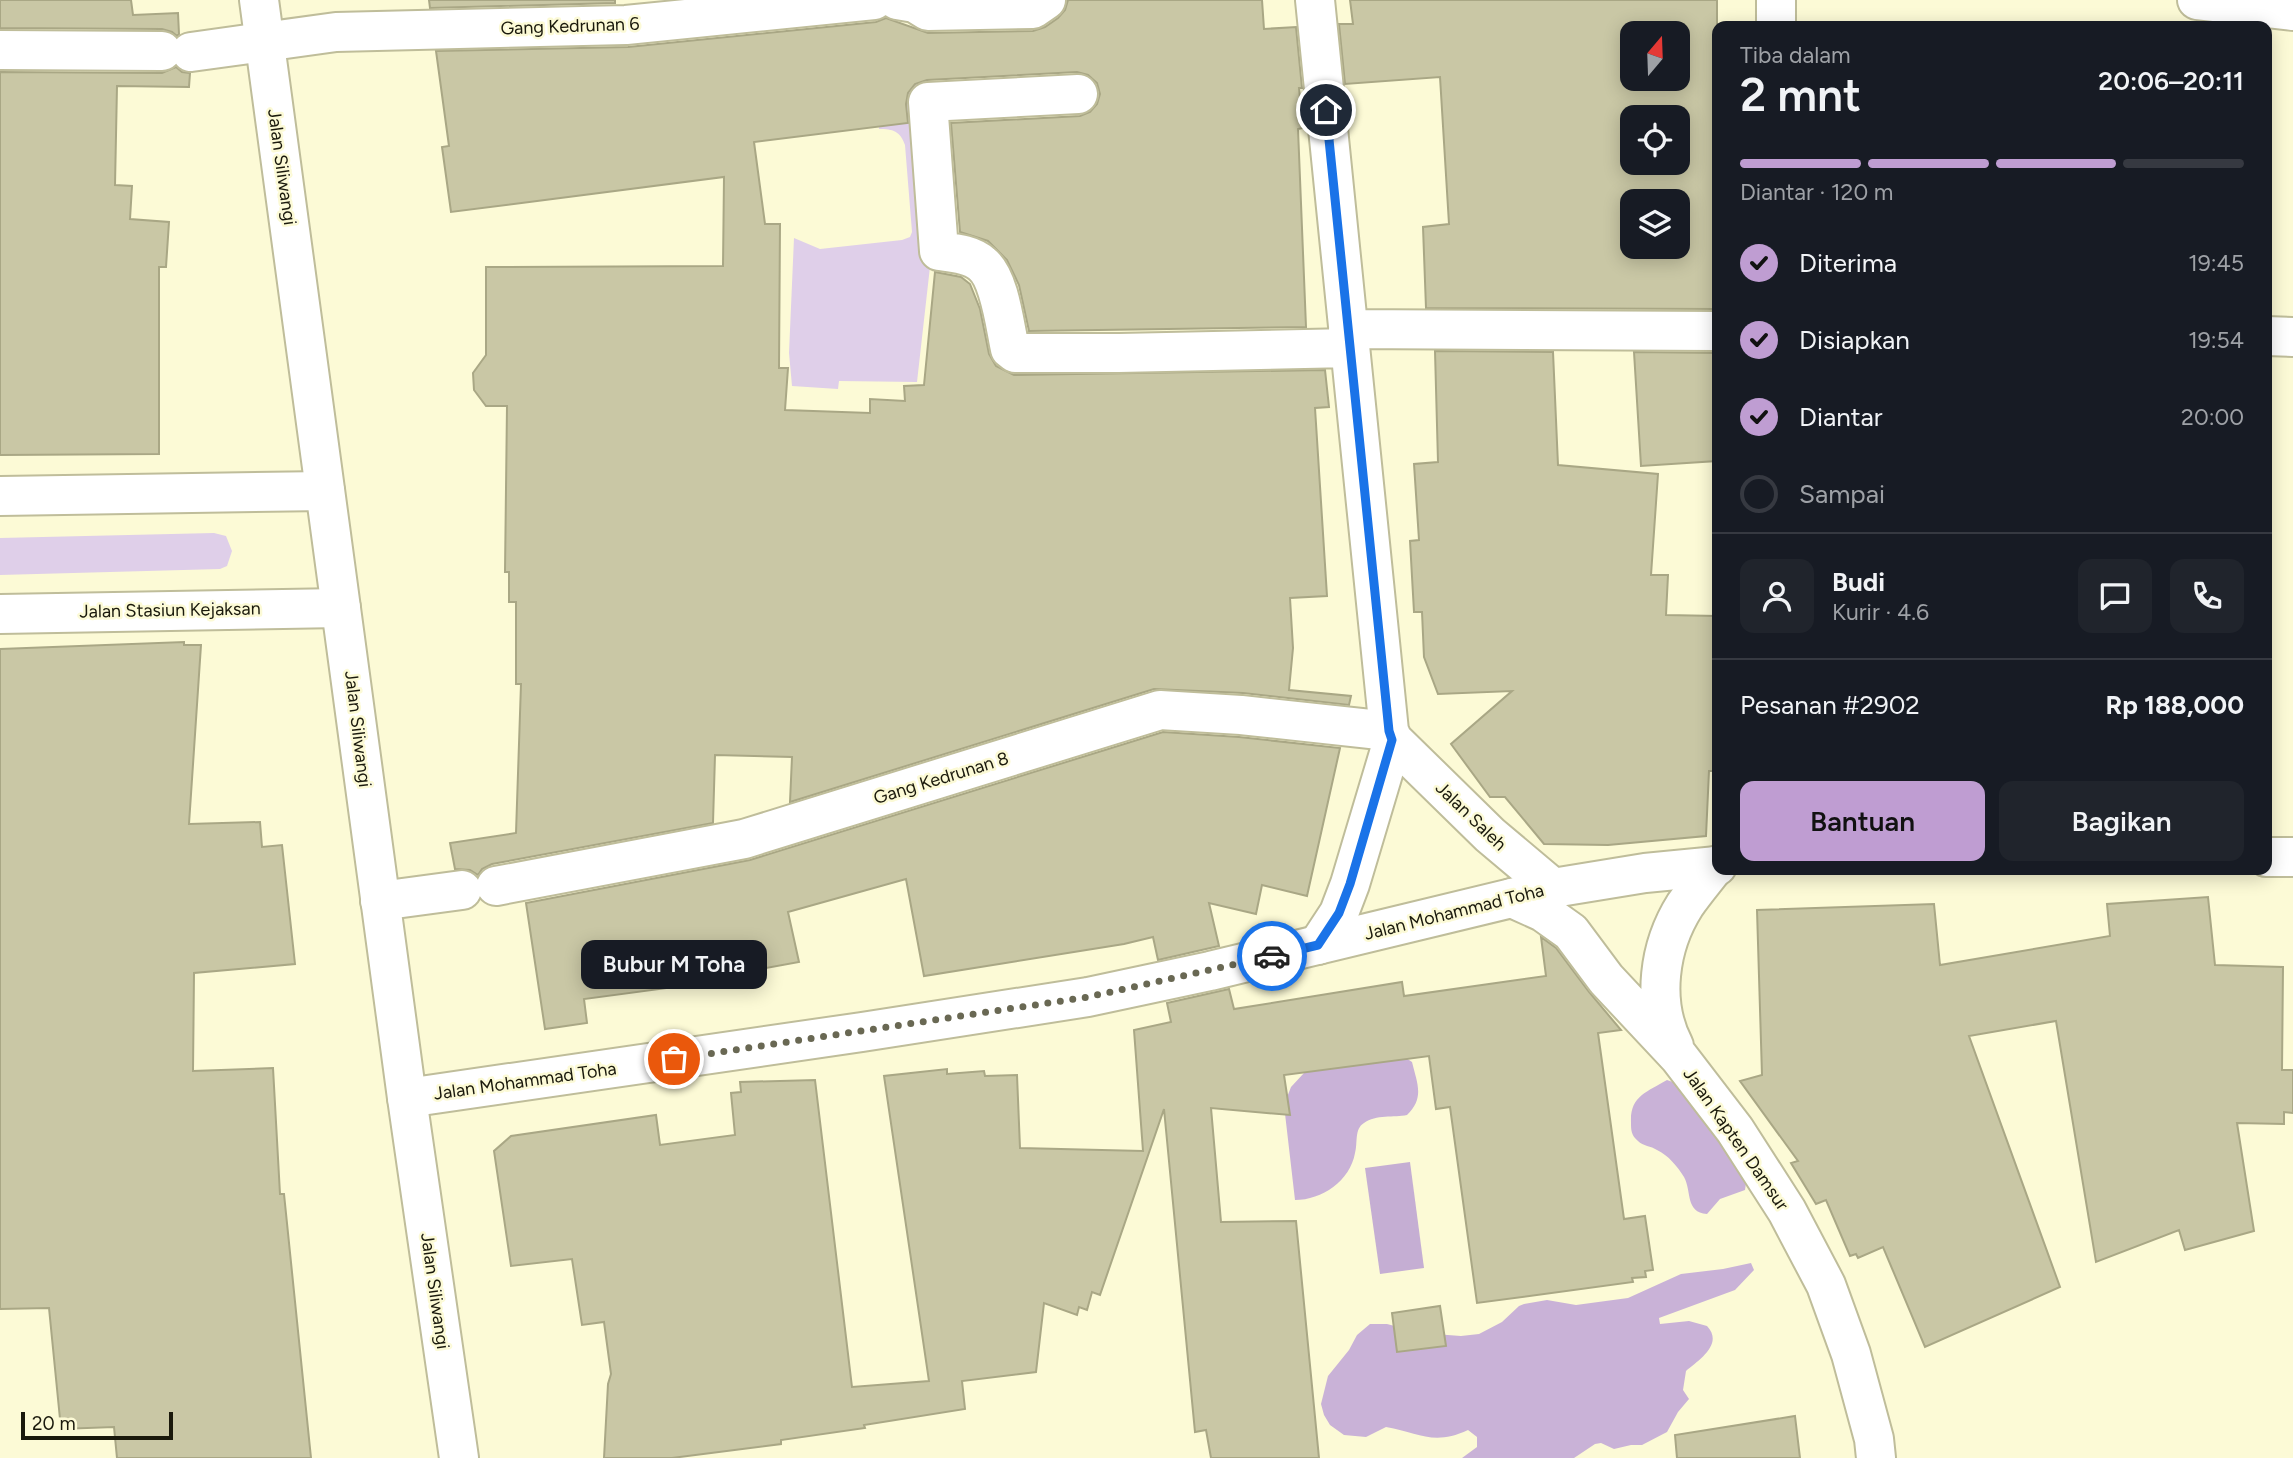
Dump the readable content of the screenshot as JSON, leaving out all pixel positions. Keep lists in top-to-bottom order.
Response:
{
  "streets": {
    "street": [
      "Gang Kedrunan 6",
      "Jalan Siliwangi",
      "Jalan Stasiun Kejaksan",
      "Gang Kedrunan 8",
      "Jalan Saleh",
      "Jalan Mohammad Toha",
      "Jalan Kapten Damsur"
    ]
  },
  "crossings": [
    ["Gang Kedrunan 6", "Jalan Siliwangi"],
    ["Jalan Siliwangi", "Jalan Stasiun Kejaksan"],
    ["Jalan Siliwangi", "Gang Kedrunan 8"],
    ["Jalan Siliwangi", "Jalan Mohammad Toha"],
    ["Gang Kedrunan 8", "Jalan Saleh"],
    ["Jalan Saleh", "Jalan Mohammad Toha"]
  ],
  "places": ["Bubur M Toha"],
  "scale_bar": "20 m",
  "north": "top",
  "page": {
    "heading": ["2 mnt", "Tiba dalam", "20:06–20:11"],
    "panel": [
      "Budi",
      "Kurir · 4.6",
      "Pesanan #2902",
      "Rp 188,000"
    ],
    "bar": "Diantar · 120 m",
    "list": [
      ["Diterima", "19:45"],
      ["Disiapkan", "19:54"],
      ["Diantar", "20:00"],
      "Sampai"
    ],
    "buttons": ["Bantuan", "Bagikan"],
    "bubble": "Bubur M Toha",
    "scale": "20 m"
  }
}
